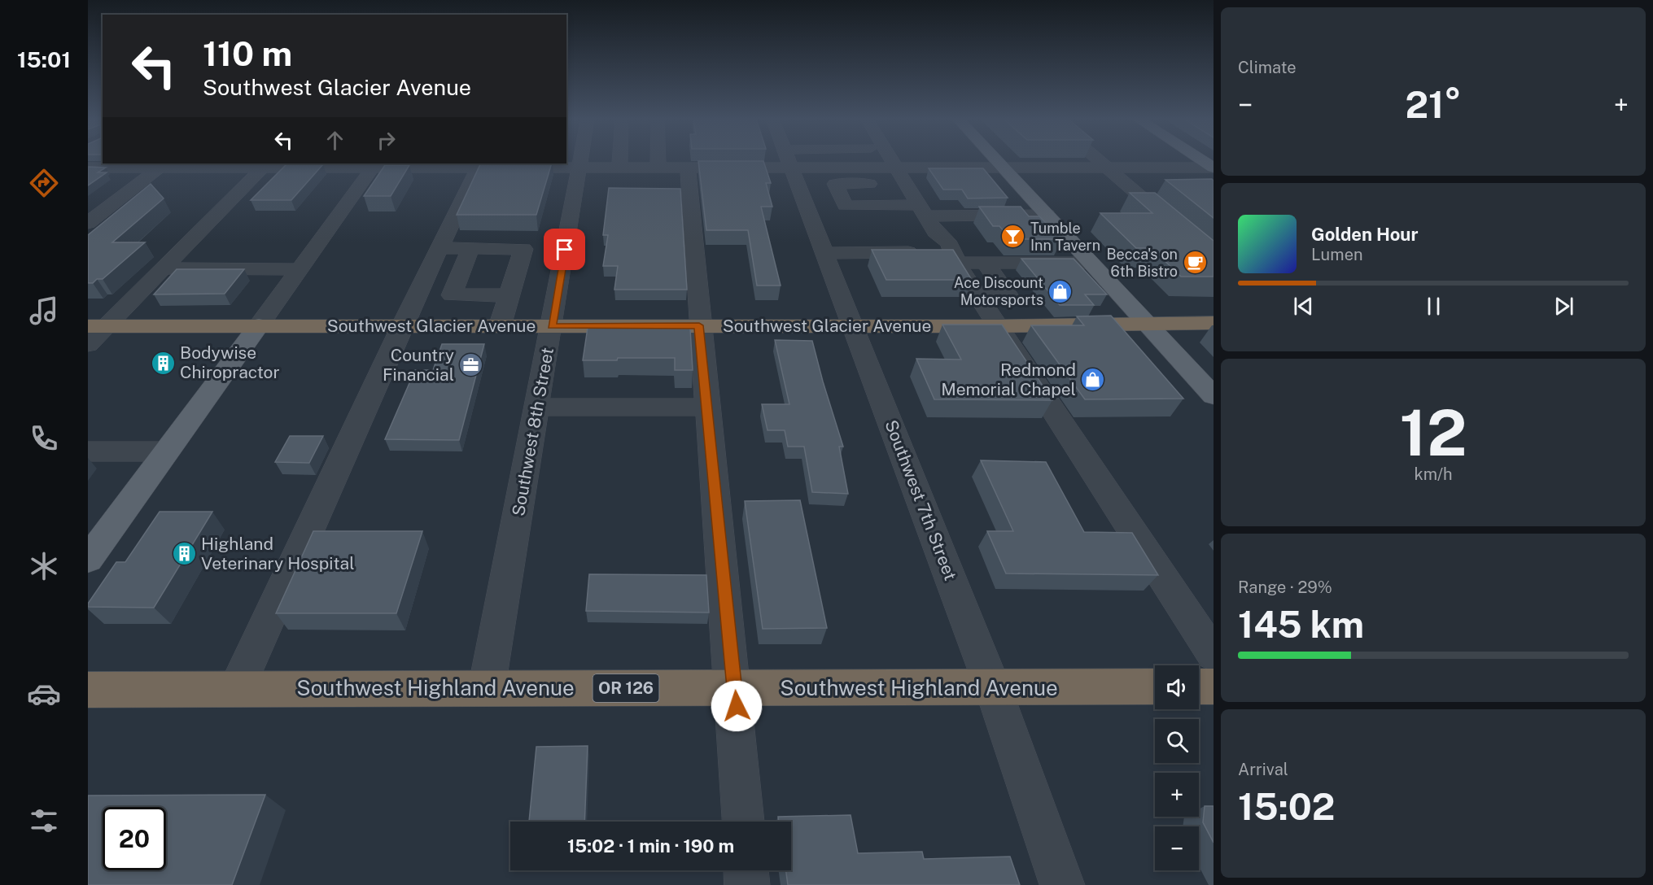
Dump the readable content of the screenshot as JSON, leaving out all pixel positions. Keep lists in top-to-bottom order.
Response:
{
  "streets": {
    "highway": ["Southwest Glacier Avenue", "Southwest Highland Avenue", "OR 126"],
    "street": ["Southwest 8th Street", "Southwest 7th Street"]
  },
  "crossings": [
    ["Southwest Glacier Avenue", "Southwest 8th Street"],
    ["Southwest Glacier Avenue", "Southwest 7th Street"],
    ["Southwest 8th Street", "Southwest Highland Avenue"],
    ["Southwest 7th Street", "Southwest Highland Avenue"]
  ],
  "places": {
    "bar": ["Tumble Inn Tavern"],
    "cafe": ["Becca's on 6th Bistro"],
    "shop": ["Ace Discount Motorsports", "Redmond Memorial Chapel"],
    "building": ["Bodywise Chiropractor", "Highland Veterinary Hospital"],
    "office": ["Country Financial"]
  },
  "page": {
    "tabs": "15:01",
    "tile": [
      "Climate",
      ["12", "km/h"],
      ["Range · 29%", "145 km"],
      ["Arrival", "15:02"]
    ],
    "turn": ["110 m", "Southwest Glacier Avenue"],
    "heat": ["−", "21°", "+"],
    "song": ["Golden Hour", "Lumen"],
    "map_buttons": ["+", "−"],
    "limit": "20",
    "trip": "15:02 · 1 min · 190 m"
  }
}
